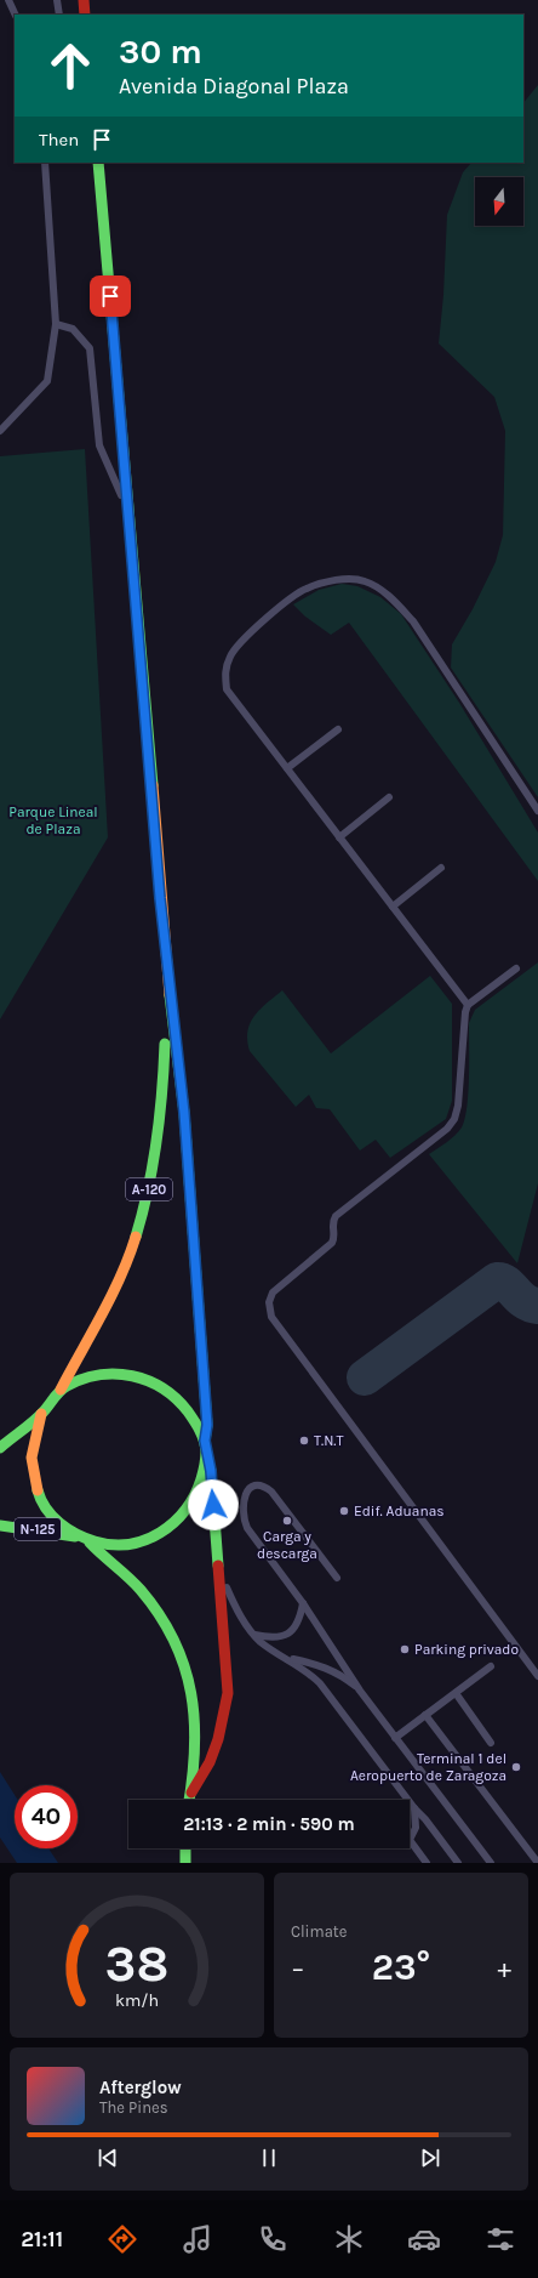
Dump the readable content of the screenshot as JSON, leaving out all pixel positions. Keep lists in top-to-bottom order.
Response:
{
  "streets": {
    "main road": ["A-120", "N-125"]
  },
  "crossings": [
    ["A-120", "N-125"]
  ],
  "parks": ["Parque Lineal de Plaza"],
  "places": [
    "T.N.T",
    "Edif. Aduanas",
    "Carga y descarga",
    "Parking privado",
    "Terminal 1 del Aeropuerto de Zaragoza"
  ],
  "north": "bottom",
  "page": {
    "turn": ["30 m", "Avenida Diagonal Plaza"],
    "then": "Then",
    "limit": "40",
    "trip": "21:13 · 2 min · 590 m",
    "tile": "Climate",
    "heat": ["−", "23°", "+"],
    "song": ["Afterglow", "The Pines"],
    "tabs": "21:11",
    "gauge": ["38", "km/h"]
  }
}
